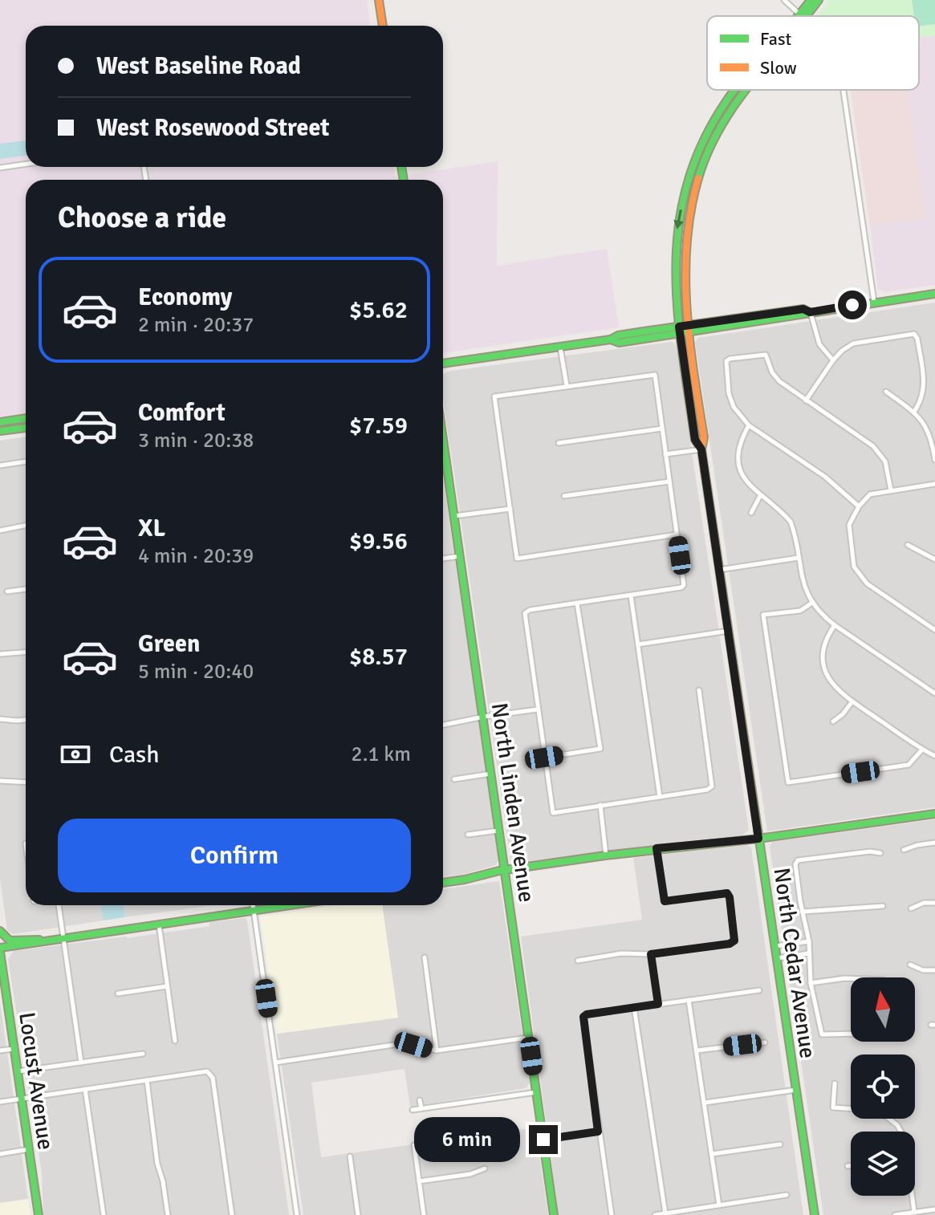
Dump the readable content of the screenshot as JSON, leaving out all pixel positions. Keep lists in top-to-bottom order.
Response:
{
  "streets": {
    "main road": ["North Linden Avenue", "North Cedar Avenue", "Locust Avenue"]
  },
  "legend": ["Fast", "Slow"],
  "north": "top",
  "page": {
    "banner": ["West Baseline Road", "West Rosewood Street"],
    "heading": "Choose a ride",
    "list": [
      {
        "name": "Economy",
        "note": "2 min · 20:37",
        "value": "$5.62"
      },
      {
        "name": "Comfort",
        "note": "3 min · 20:38",
        "value": "$7.59"
      },
      {
        "name": "XL",
        "note": "4 min · 20:39",
        "value": "$9.56"
      },
      {
        "name": "Green",
        "note": "5 min · 20:40",
        "value": "$8.57"
      }
    ],
    "pay": ["Cash", "2.1 km"],
    "buttons": "Confirm",
    "bubble": "6 min"
  }
}
